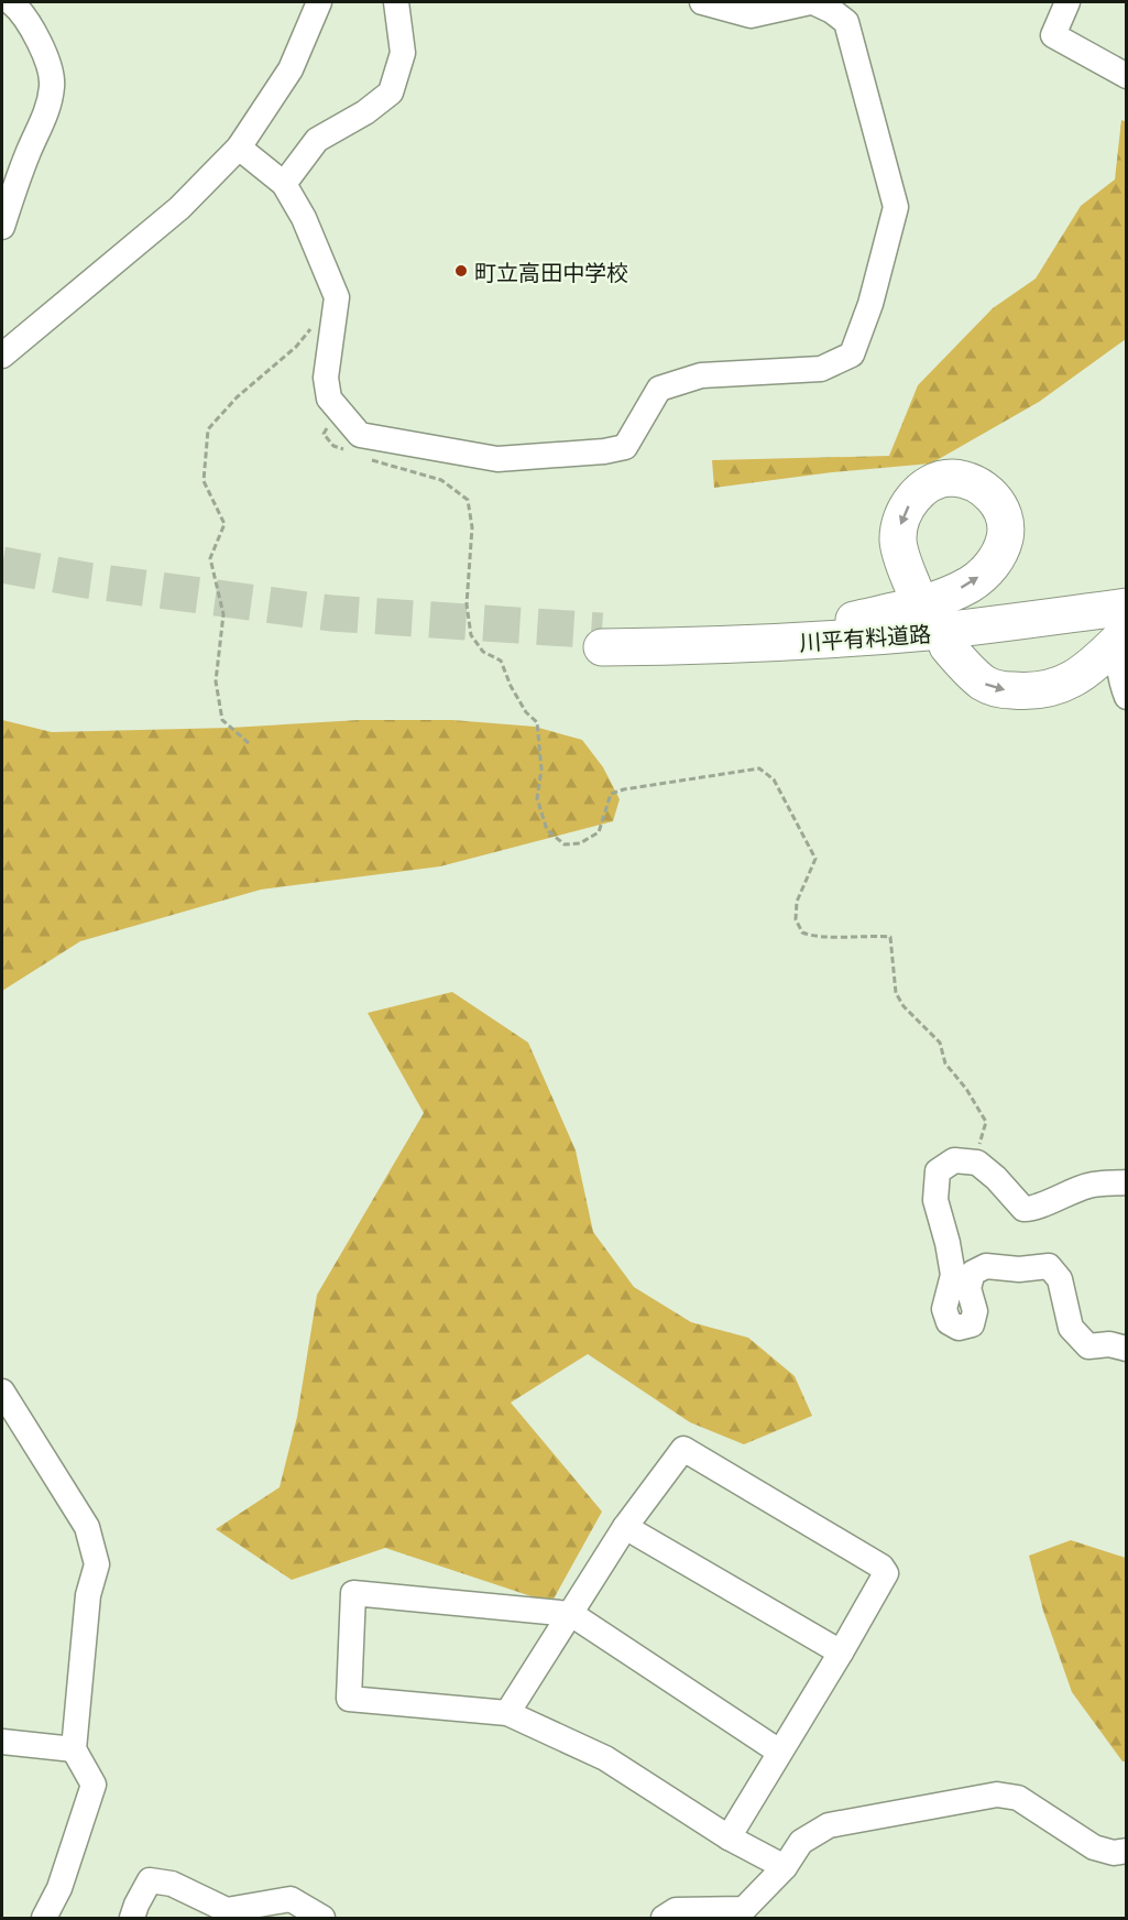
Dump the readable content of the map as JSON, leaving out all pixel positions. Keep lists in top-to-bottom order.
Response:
{
  "streets": {
    "highway": ["川平有料道路"]
  },
  "places": ["町立高田中学校"]
}
